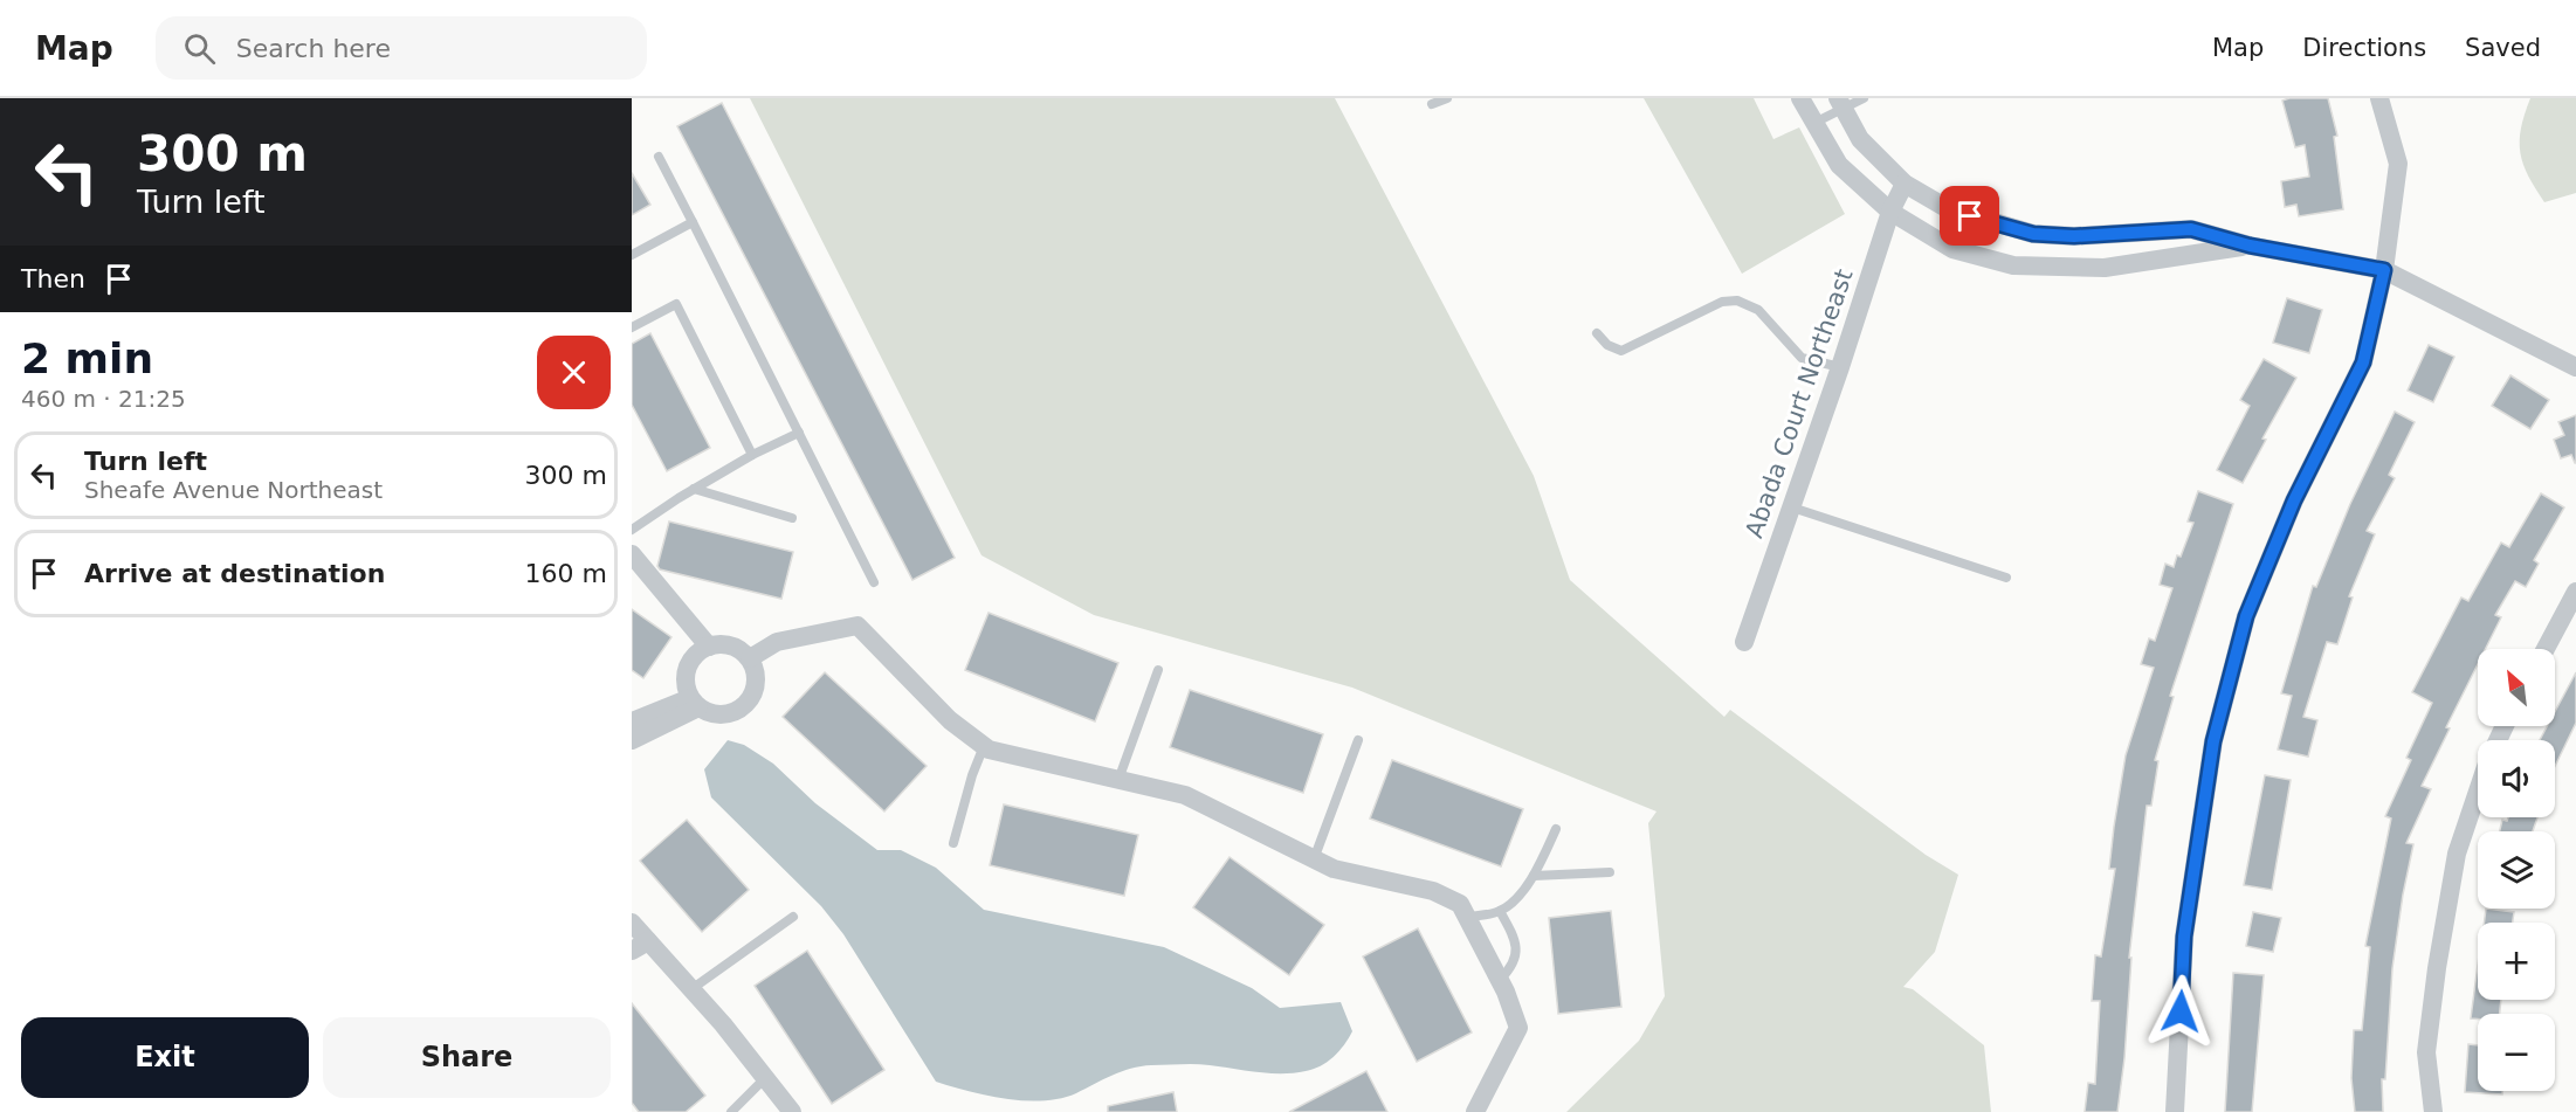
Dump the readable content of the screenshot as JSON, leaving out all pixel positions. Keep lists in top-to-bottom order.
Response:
{
  "streets": {
    "street": ["Abada Court Northeast"]
  },
  "north": "top left",
  "page": {
    "header": "Map",
    "search": "Search here",
    "nav": ["Map", "Directions", "Saved"],
    "turn": ["300 m", "Turn left"],
    "then": "Then",
    "heading": ["2 min", "460 m · 21:25"],
    "list": [
      {
        "name": "Turn left",
        "note": "Sheafe Avenue Northeast",
        "value": "300 m"
      },
      {
        "name": "Arrive at destination",
        "value": "160 m"
      }
    ],
    "map_buttons": ["+", "−"],
    "buttons": ["Exit", "Share"]
  }
}
